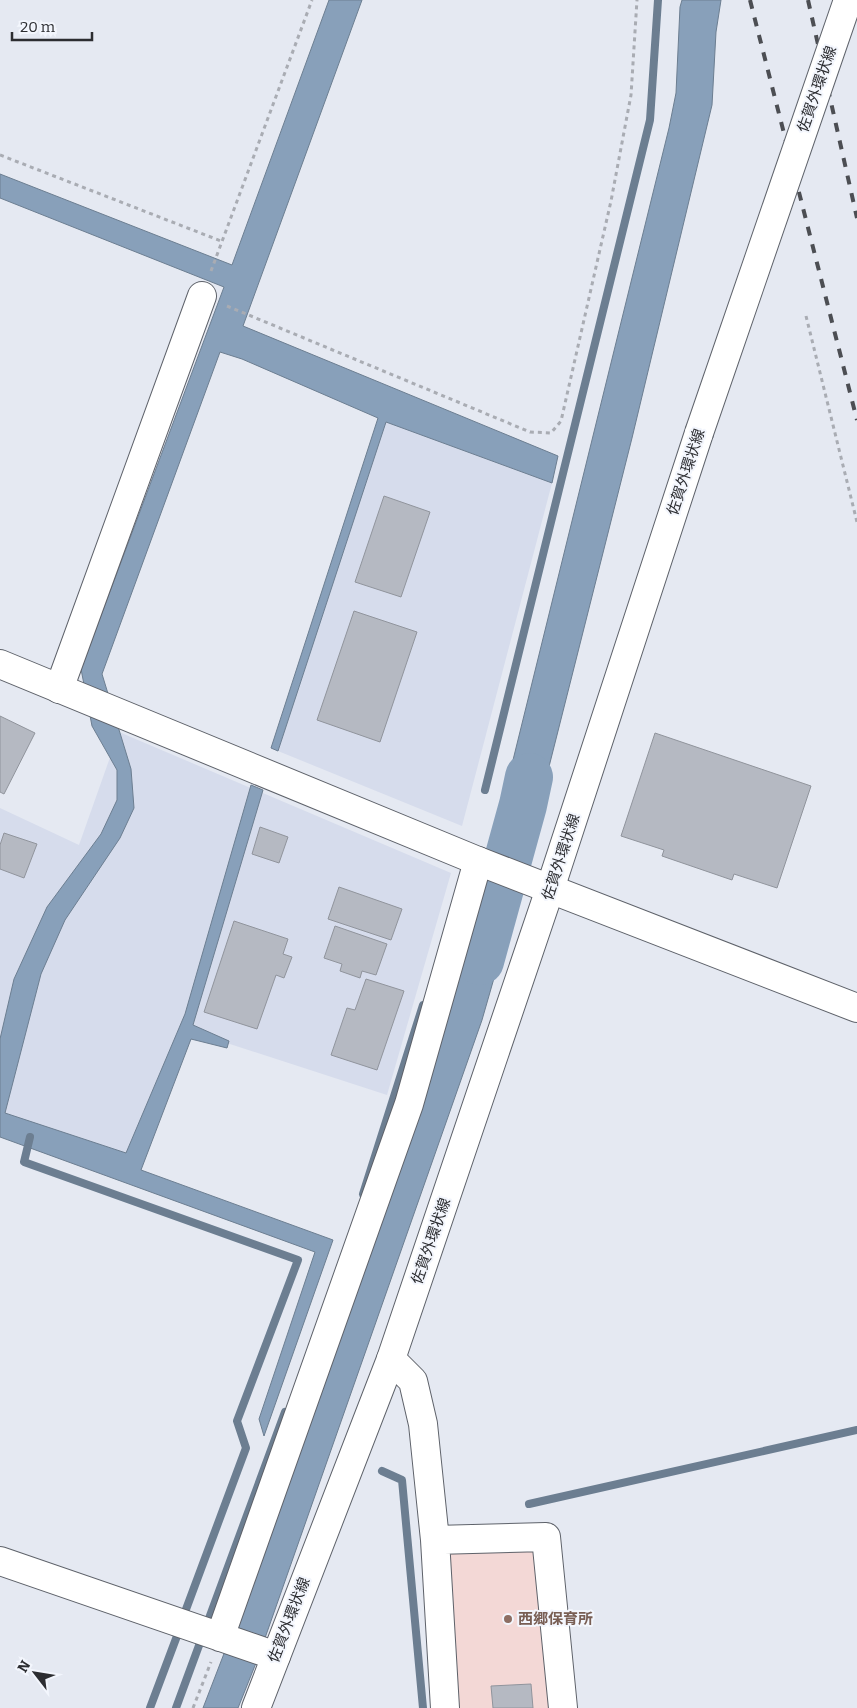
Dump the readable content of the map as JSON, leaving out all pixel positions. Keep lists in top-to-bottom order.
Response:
{
  "streets": {
    "street": ["佐賀外環状線"]
  },
  "places": ["西郷保育所"],
  "scale_bar": "20 m",
  "north": "top left"
}
